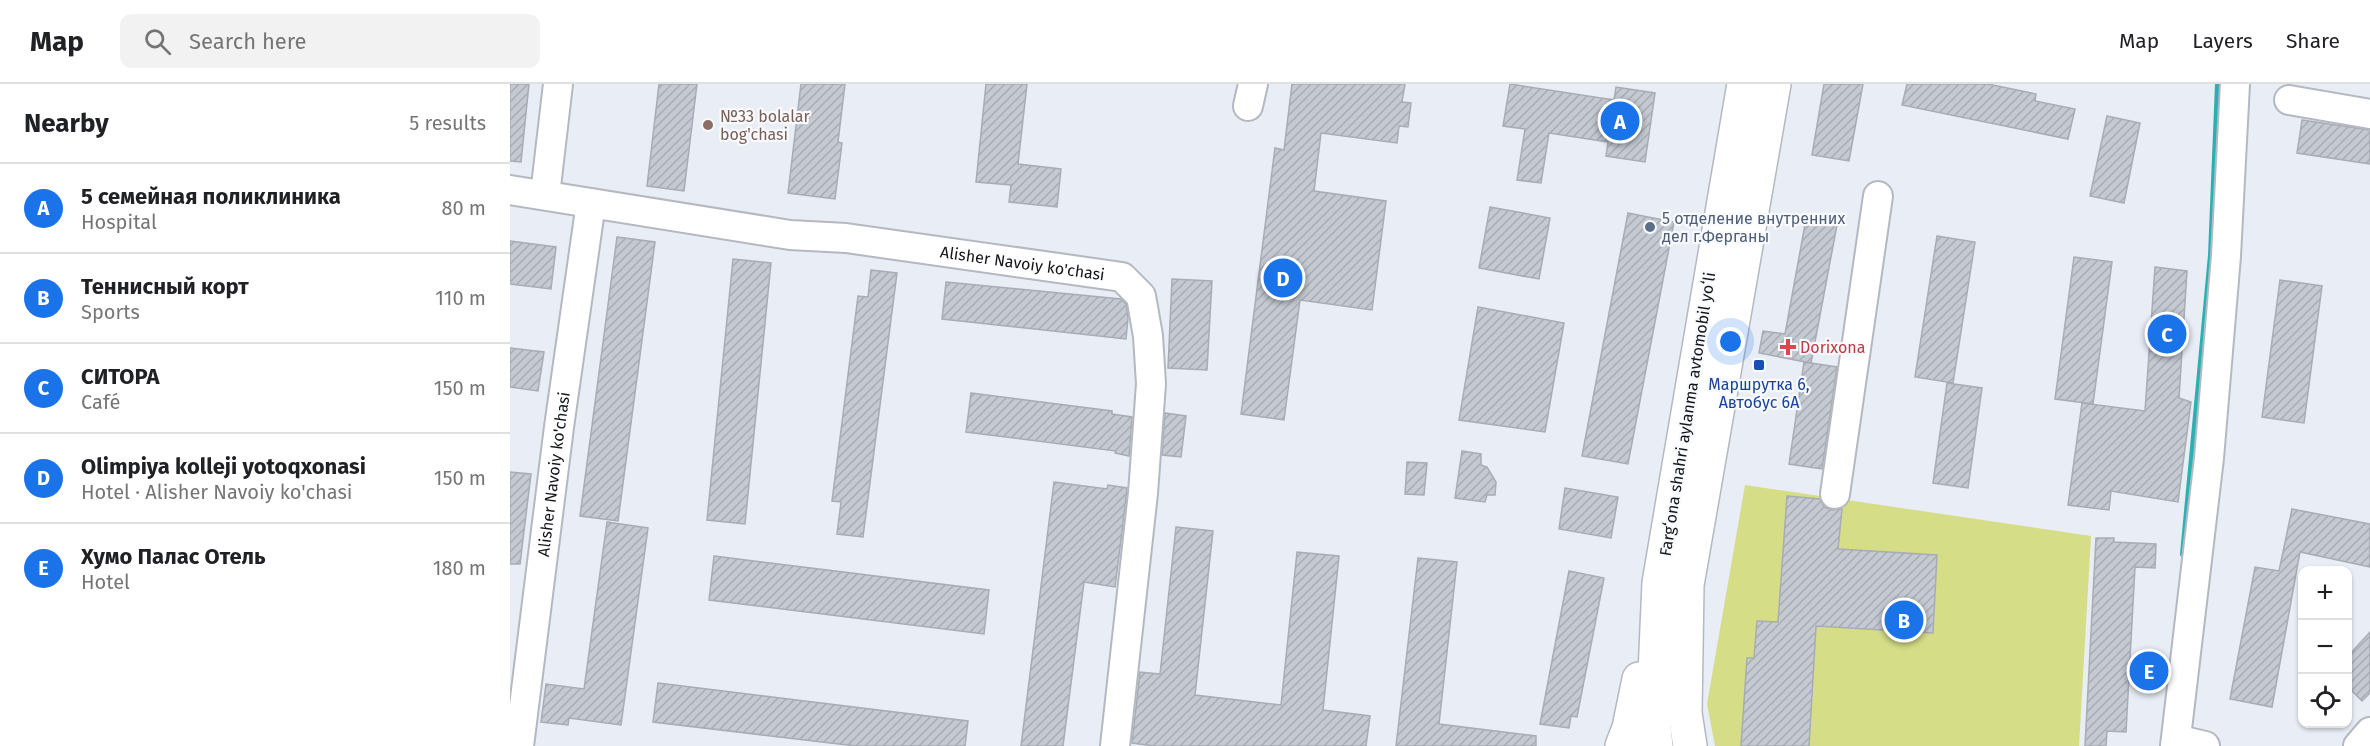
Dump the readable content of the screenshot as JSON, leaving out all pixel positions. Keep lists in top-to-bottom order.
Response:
{
  "streets": {
    "highway": ["Fargʻona shahri aylanma avtomobil yoʻli"],
    "street": ["Alisher Navoiy ko'chasi"]
  },
  "places": {
    "other": ["№33 bolalar bog'chasi", "5 отделение внутренних дел г.Ферганы"],
    "health": ["Dorixona"],
    "transit": ["Маршрутка 6, Автобус 6А"]
  },
  "page": {
    "header": "Map",
    "search": "Search here",
    "nav": ["Map", "Layers", "Share"],
    "heading": ["Nearby", "5 results"],
    "pins": [
      "A",
      "D",
      "C",
      "B",
      "E"
    ],
    "list": [
      {
        "mark": "A",
        "name": "5 семейная поликлиника",
        "note": "Hospital",
        "value": "80 m"
      },
      {
        "mark": "B",
        "name": "Теннисный корт",
        "note": "Sports",
        "value": "110 m"
      },
      {
        "mark": "C",
        "name": "СИТОРА",
        "note": "Café",
        "value": "150 m"
      },
      {
        "mark": "D",
        "name": "Olimpiya kolleji yotoqxonasi",
        "note": "Hotel · Alisher Navoiy ko'chasi",
        "value": "150 m"
      },
      {
        "mark": "E",
        "name": "Хумо Палас Отель",
        "note": "Hotel",
        "value": "180 m"
      }
    ],
    "map_buttons": ["+", "−"]
  }
}
